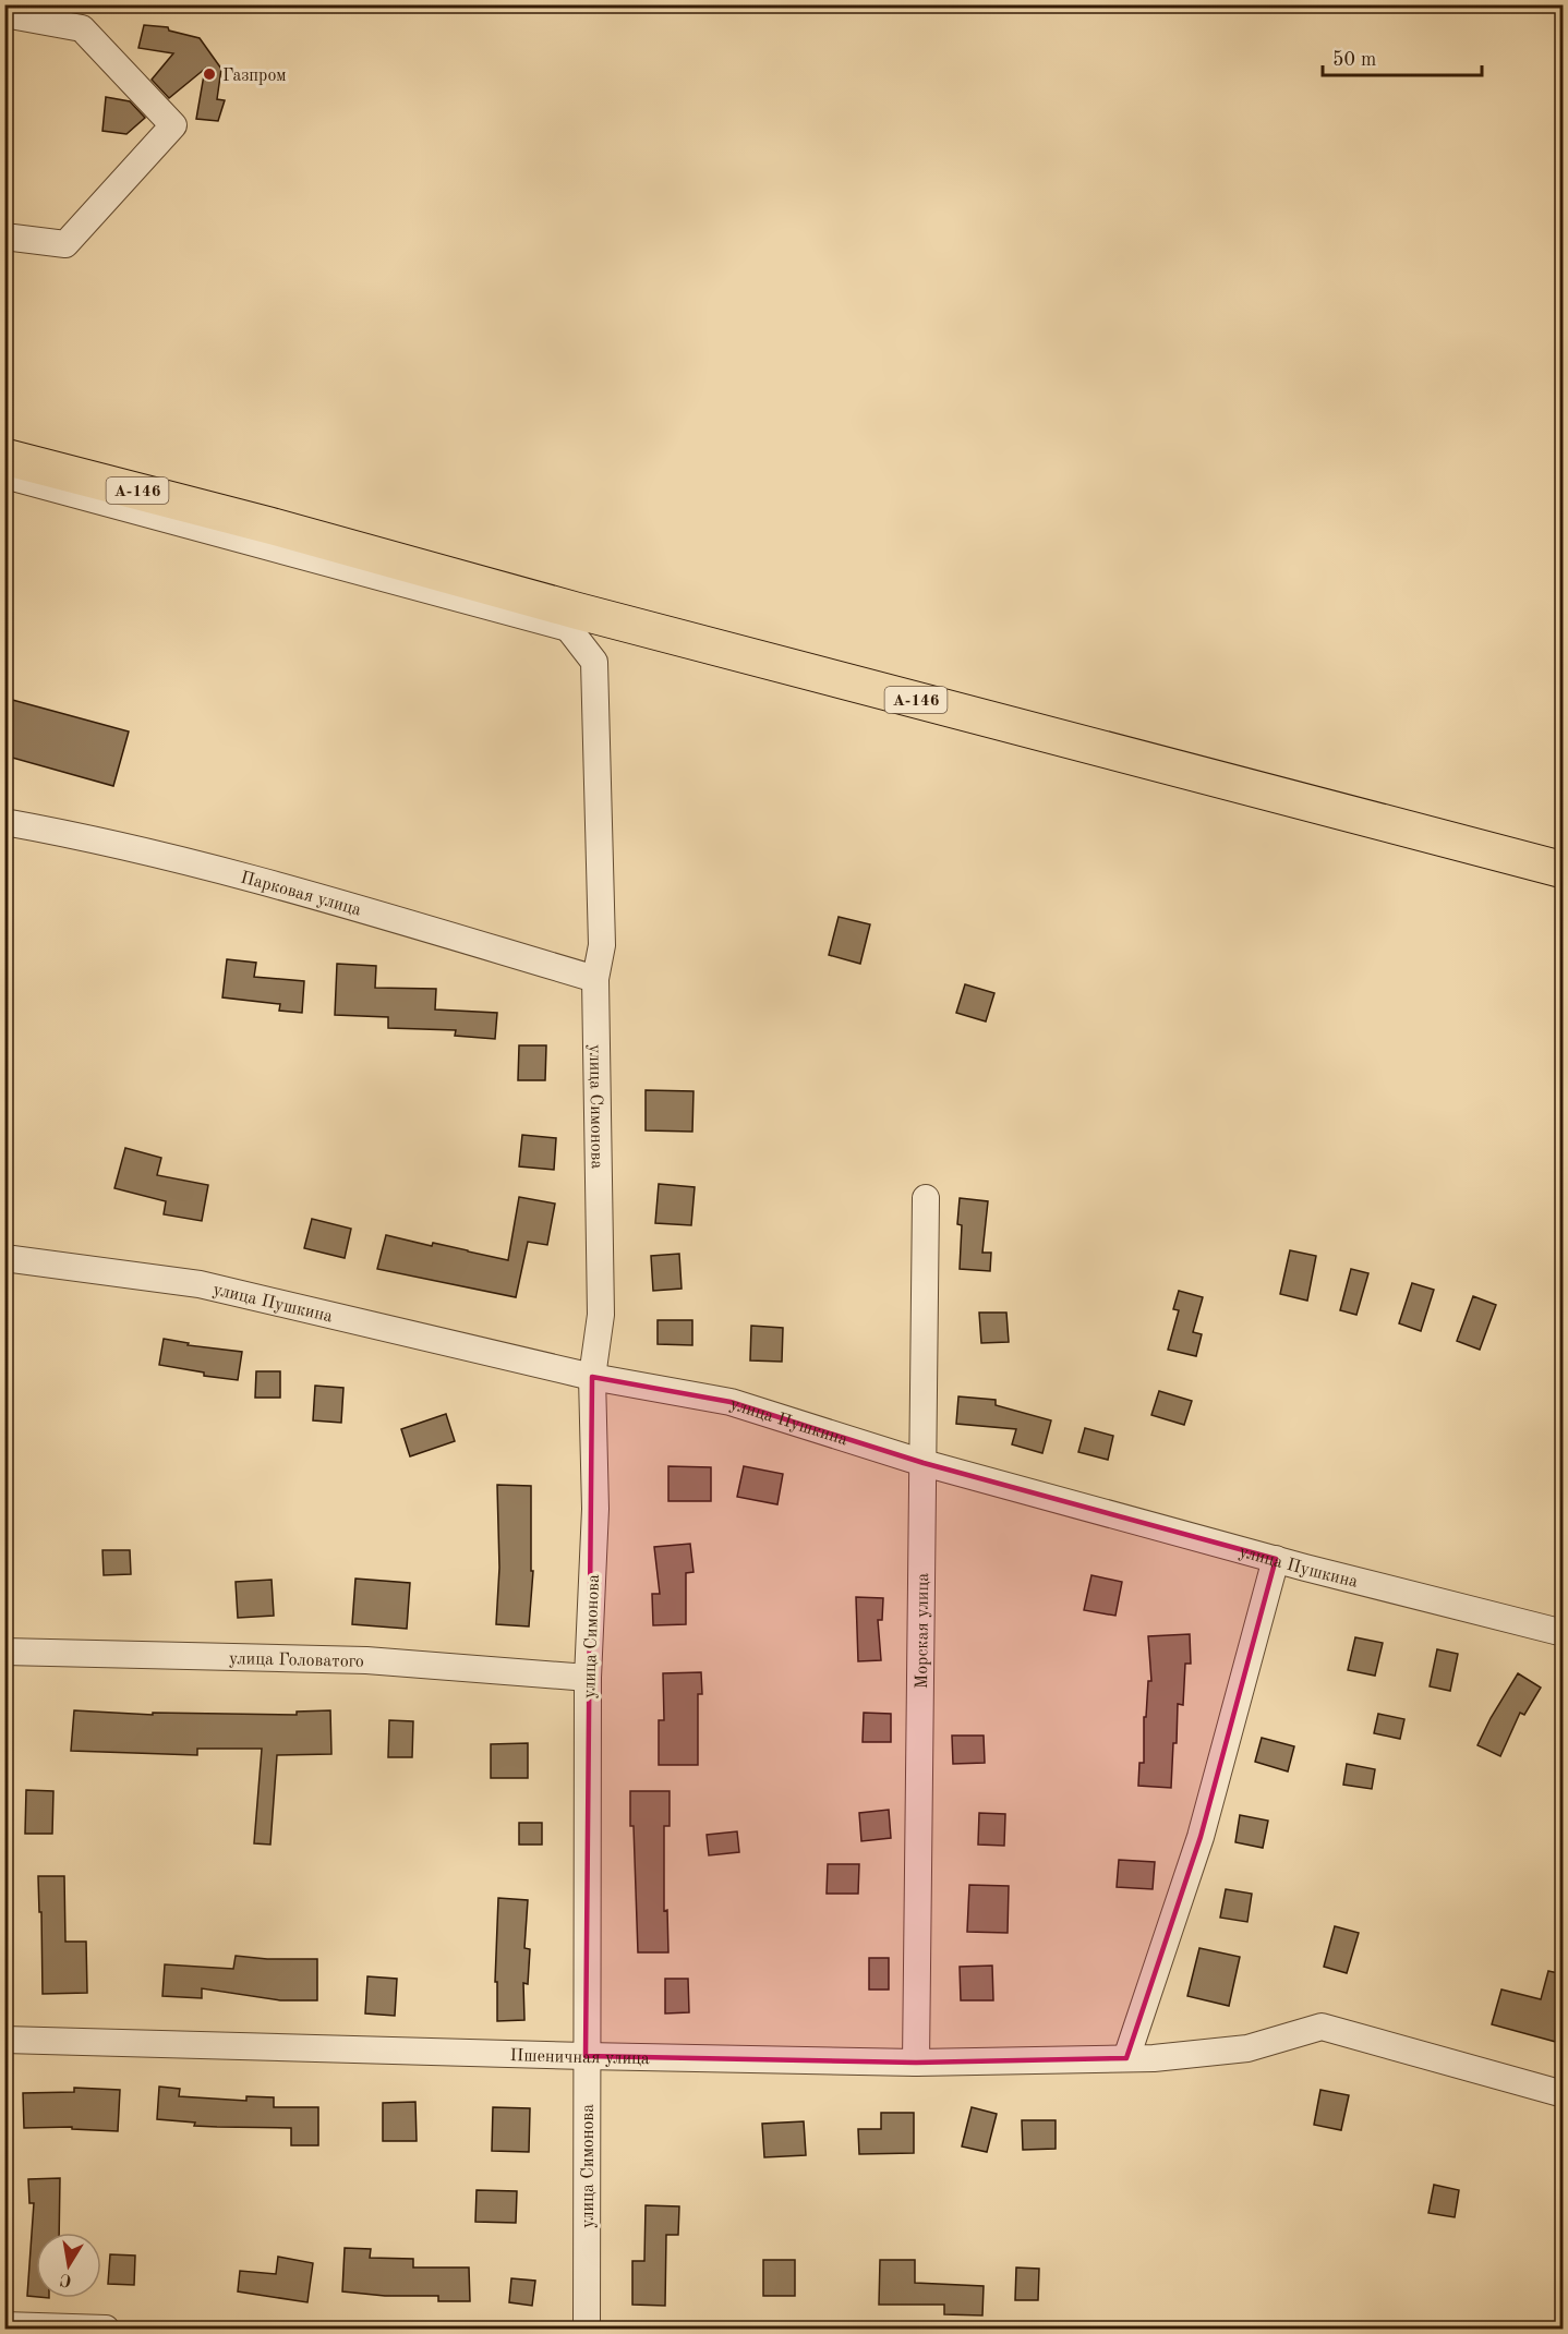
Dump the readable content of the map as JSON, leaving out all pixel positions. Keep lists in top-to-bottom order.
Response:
{
  "streets": {
    "highway": ["А-146"],
    "street": [
      "Парковая улица",
      "улица Симонова",
      "улица Пушкина",
      "Морская улица",
      "улица Головатого",
      "Пшеничная улица"
    ]
  },
  "crossings": [
    ["А-146", "улица Симонова"],
    ["Парковая улица", "улица Симонова"],
    ["улица Симонова", "улица Пушкина"],
    ["улица Симонова", "улица Головатого"],
    ["улица Симонова", "Пшеничная улица"],
    ["улица Пушкина", "Морская улица"],
    ["Морская улица", "Пшеничная улица"]
  ],
  "places": ["Газпром"],
  "scale_bar": "50 m",
  "north": "bottom"
}
